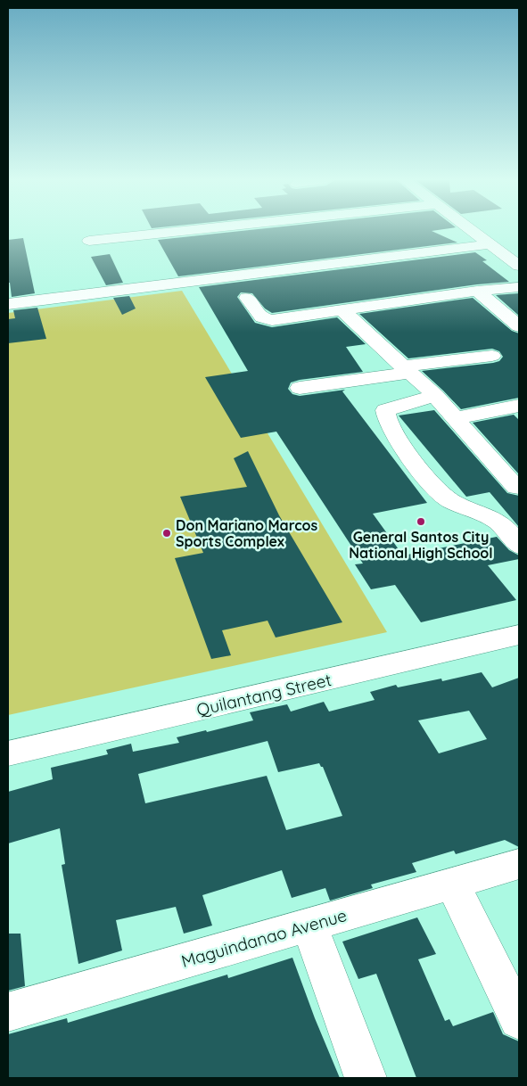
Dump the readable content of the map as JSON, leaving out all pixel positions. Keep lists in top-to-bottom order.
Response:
{
  "streets": {
    "street": ["Quilantang Street", "Maguindanao Avenue"]
  },
  "places": ["General Santos City National High School", "Don Mariano Marcos Sports Complex"]
}
